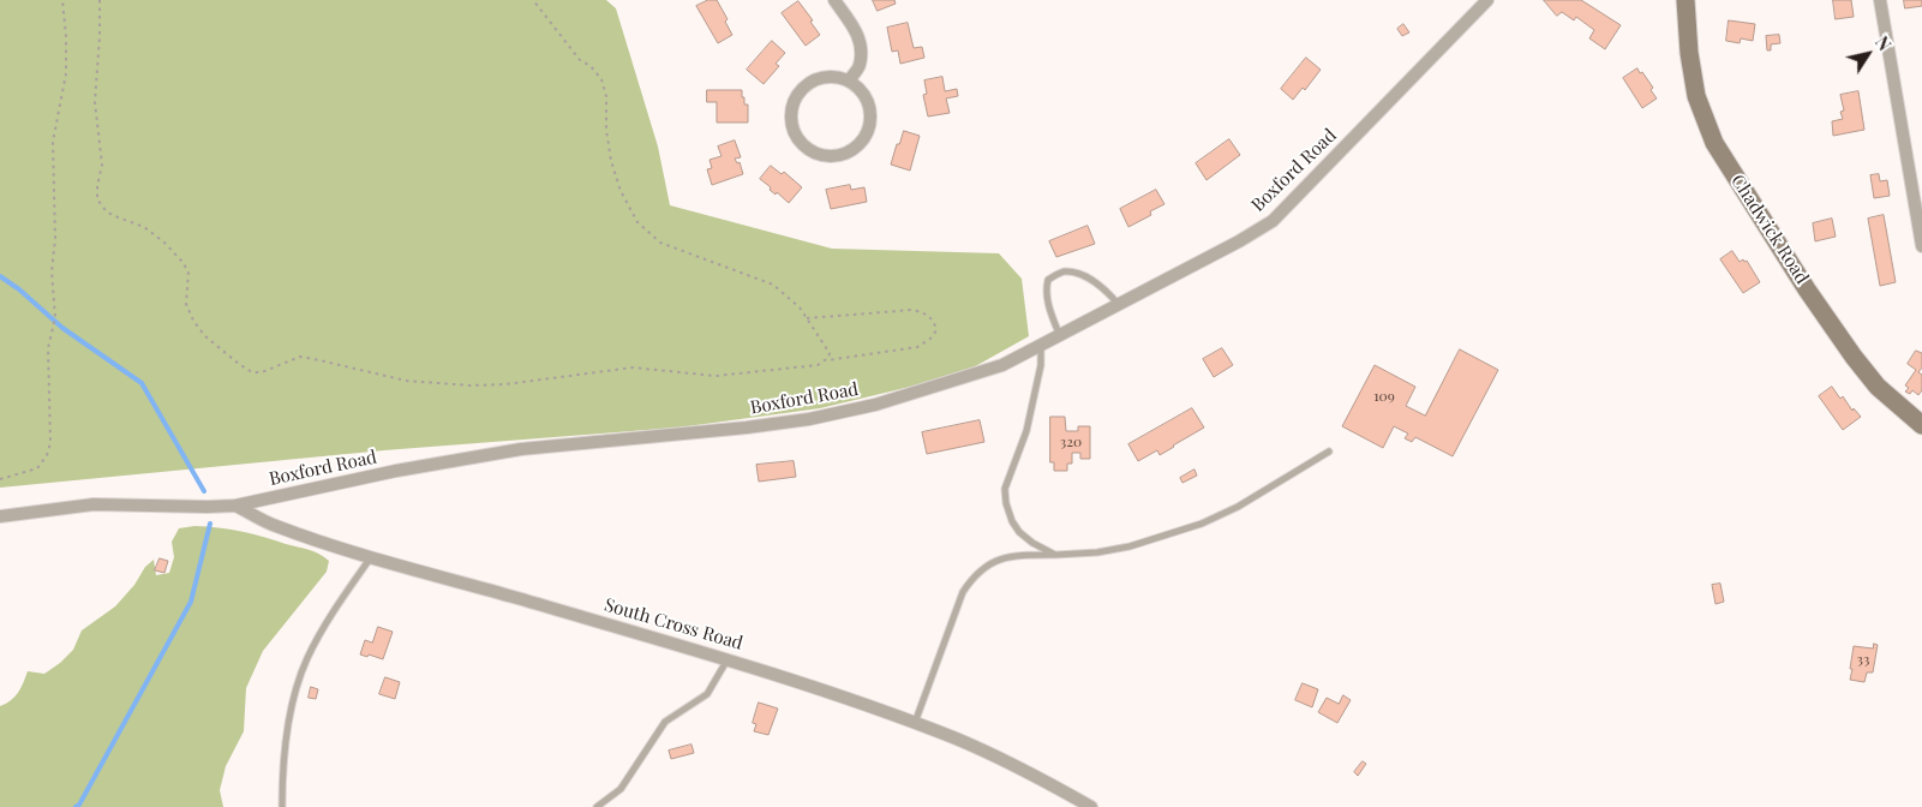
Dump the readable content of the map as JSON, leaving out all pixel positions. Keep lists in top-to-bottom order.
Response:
{
  "streets": {
    "street": ["Boxford Road", "Chadwick Road", "South Cross Road"]
  },
  "crossings": [
    ["Boxford Road", "South Cross Road"]
  ],
  "house_numbers": ["109", "320", "33"],
  "north": "top right"
}
